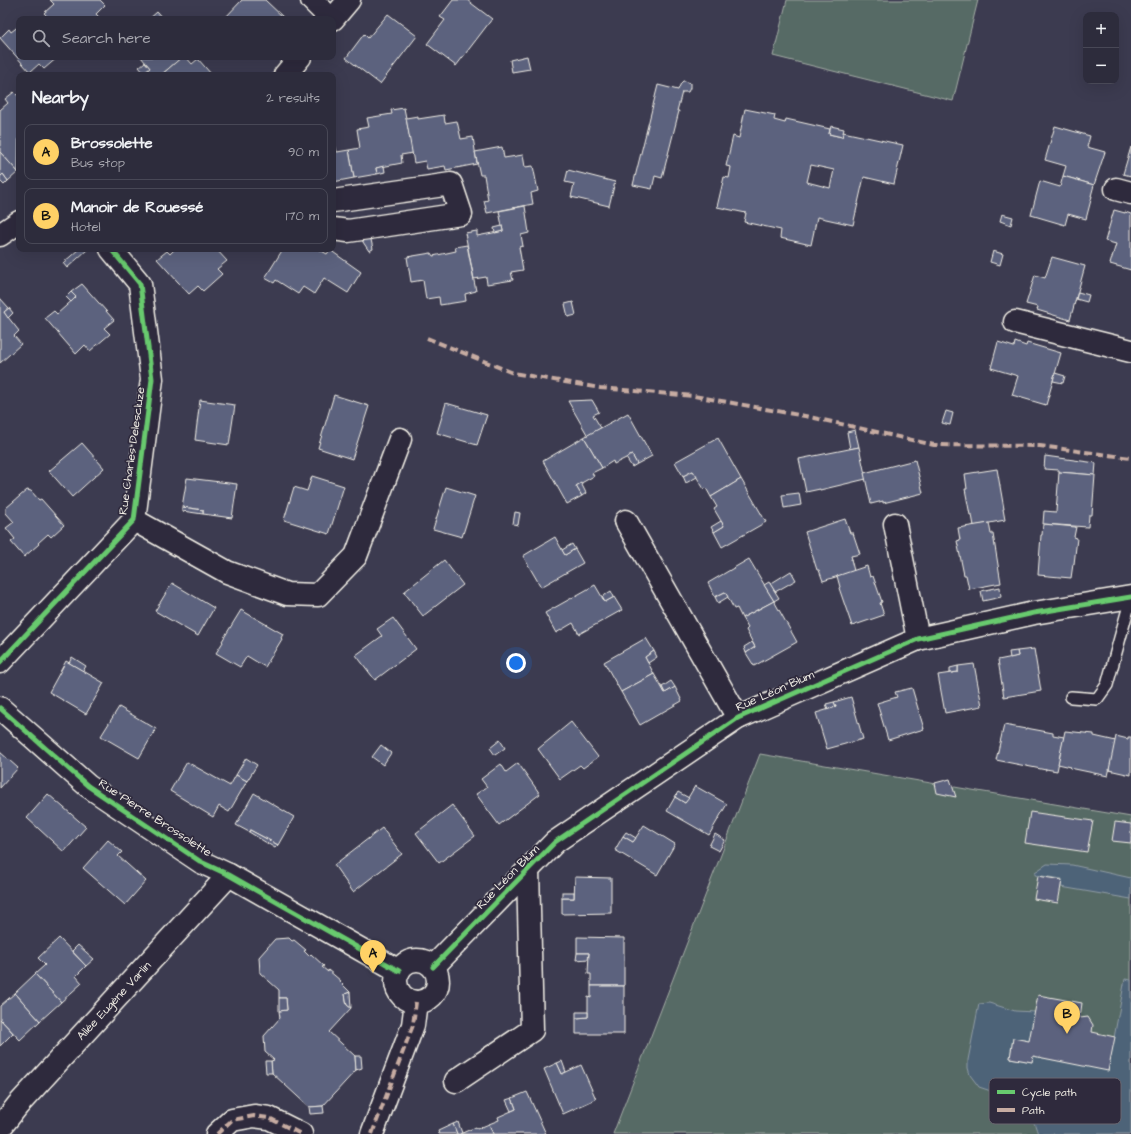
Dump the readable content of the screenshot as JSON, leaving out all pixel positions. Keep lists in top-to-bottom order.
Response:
{
  "streets": {
    "street": [
      "Rue Charles Delescluze",
      "Rue Léon Blum",
      "Rue Pierre Brossolette",
      "Allée Eugène Varlin"
    ]
  },
  "crossings": [
    ["Rue Léon Blum", "Rue Pierre Brossolette"],
    ["Rue Pierre Brossolette", "Allée Eugène Varlin"]
  ],
  "legend": ["Cycle path", "Path"],
  "page": {
    "map_buttons": ["+", "−"],
    "search": "Search here",
    "heading": ["Nearby", "2 results"],
    "list": [
      {
        "mark": "A",
        "name": "Brossolette",
        "note": "Bus stop",
        "value": "90 m"
      },
      {
        "mark": "B",
        "name": "Manoir de Rouessé",
        "note": "Hotel",
        "value": "170 m"
      }
    ],
    "pins": ["A", "B"]
  }
}
